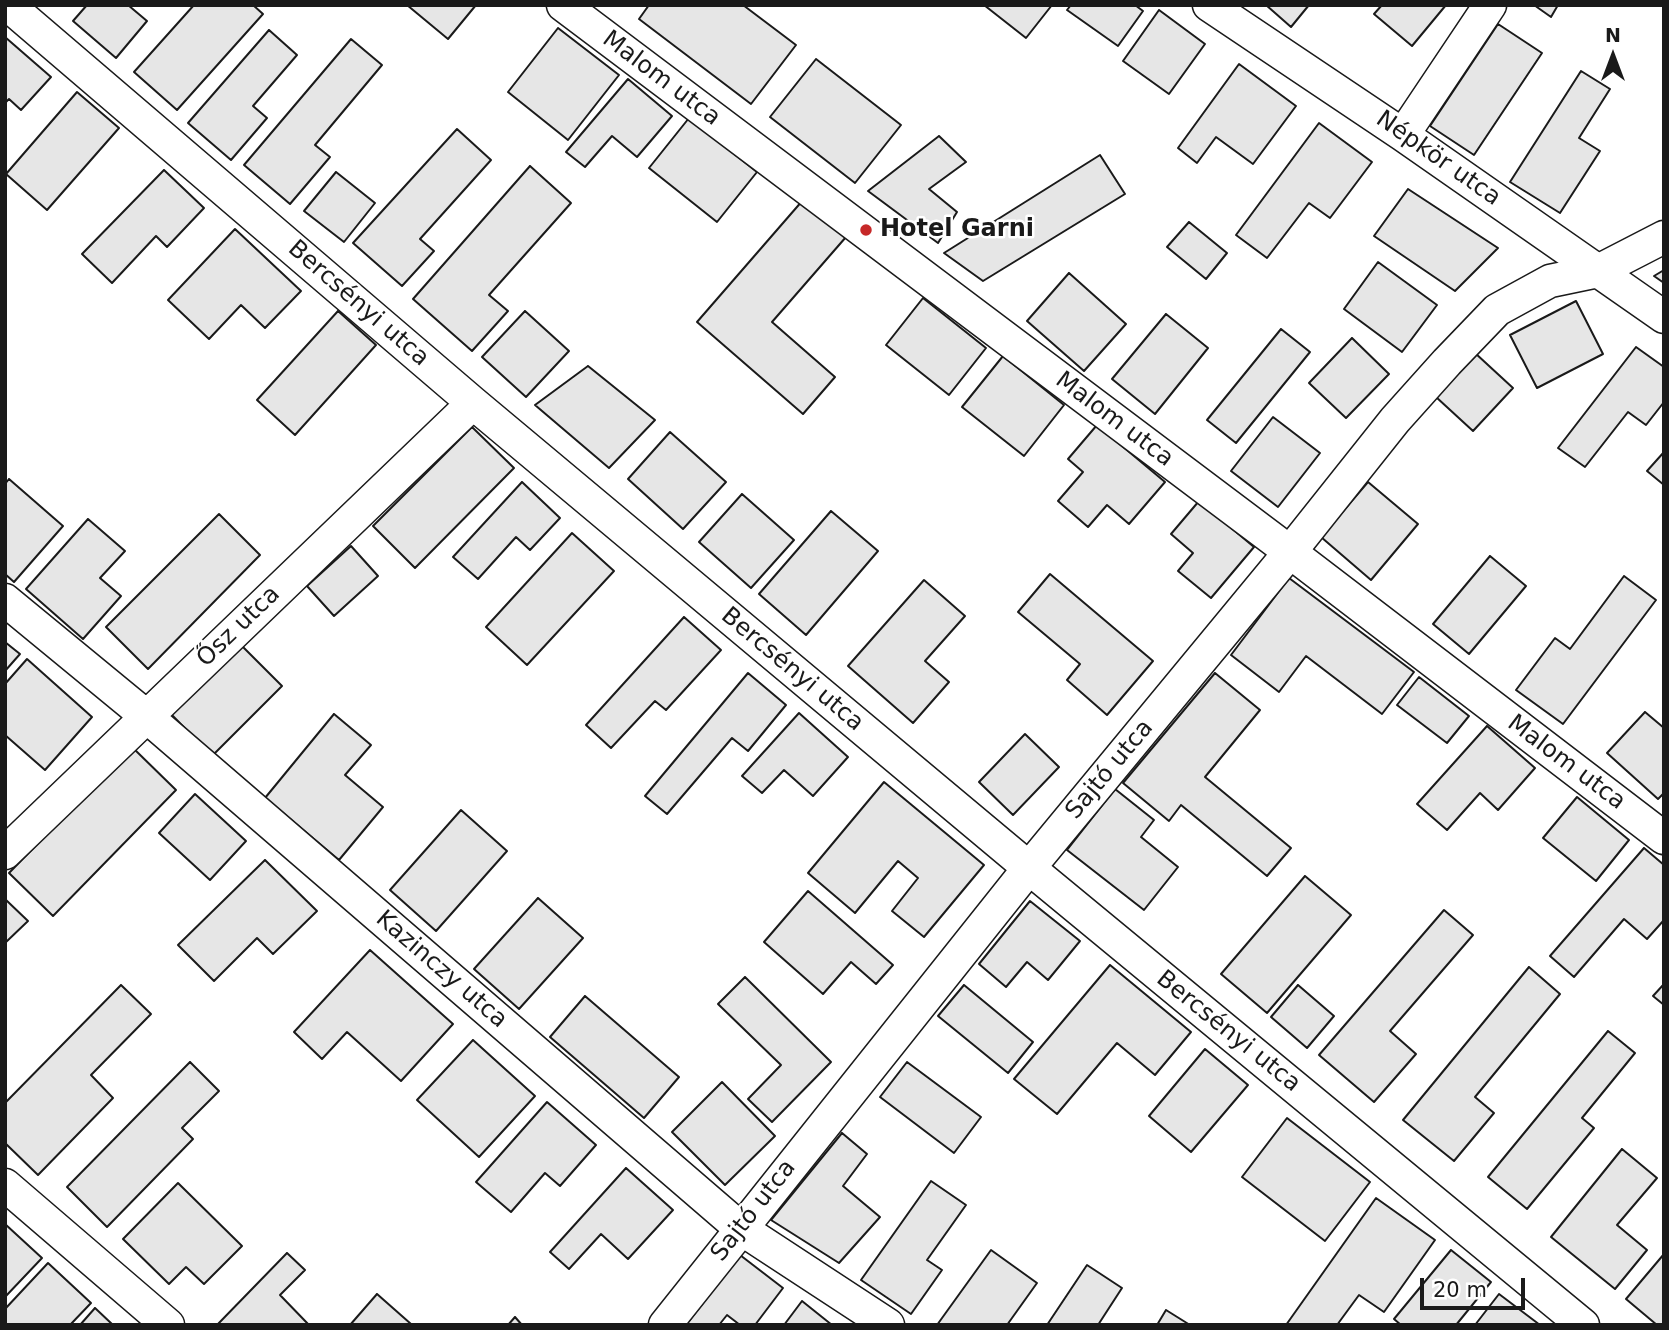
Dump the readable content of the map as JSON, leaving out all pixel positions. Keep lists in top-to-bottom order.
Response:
{
  "streets": {
    "street": [
      "Malom utca",
      "Népkör utca",
      "Bercsényi utca",
      "Ősz utca",
      "Sajtó utca",
      "Kazinczy utca"
    ]
  },
  "crossings": [
    ["Malom utca", "Sajtó utca"],
    ["Népkör utca", "Sajtó utca"],
    ["Bercsényi utca", "Ősz utca"],
    ["Bercsényi utca", "Sajtó utca"],
    ["Ősz utca", "Kazinczy utca"],
    ["Sajtó utca", "Kazinczy utca"]
  ],
  "places": ["Hotel Garni"],
  "scale_bar": "20 m",
  "north": "top"
}
